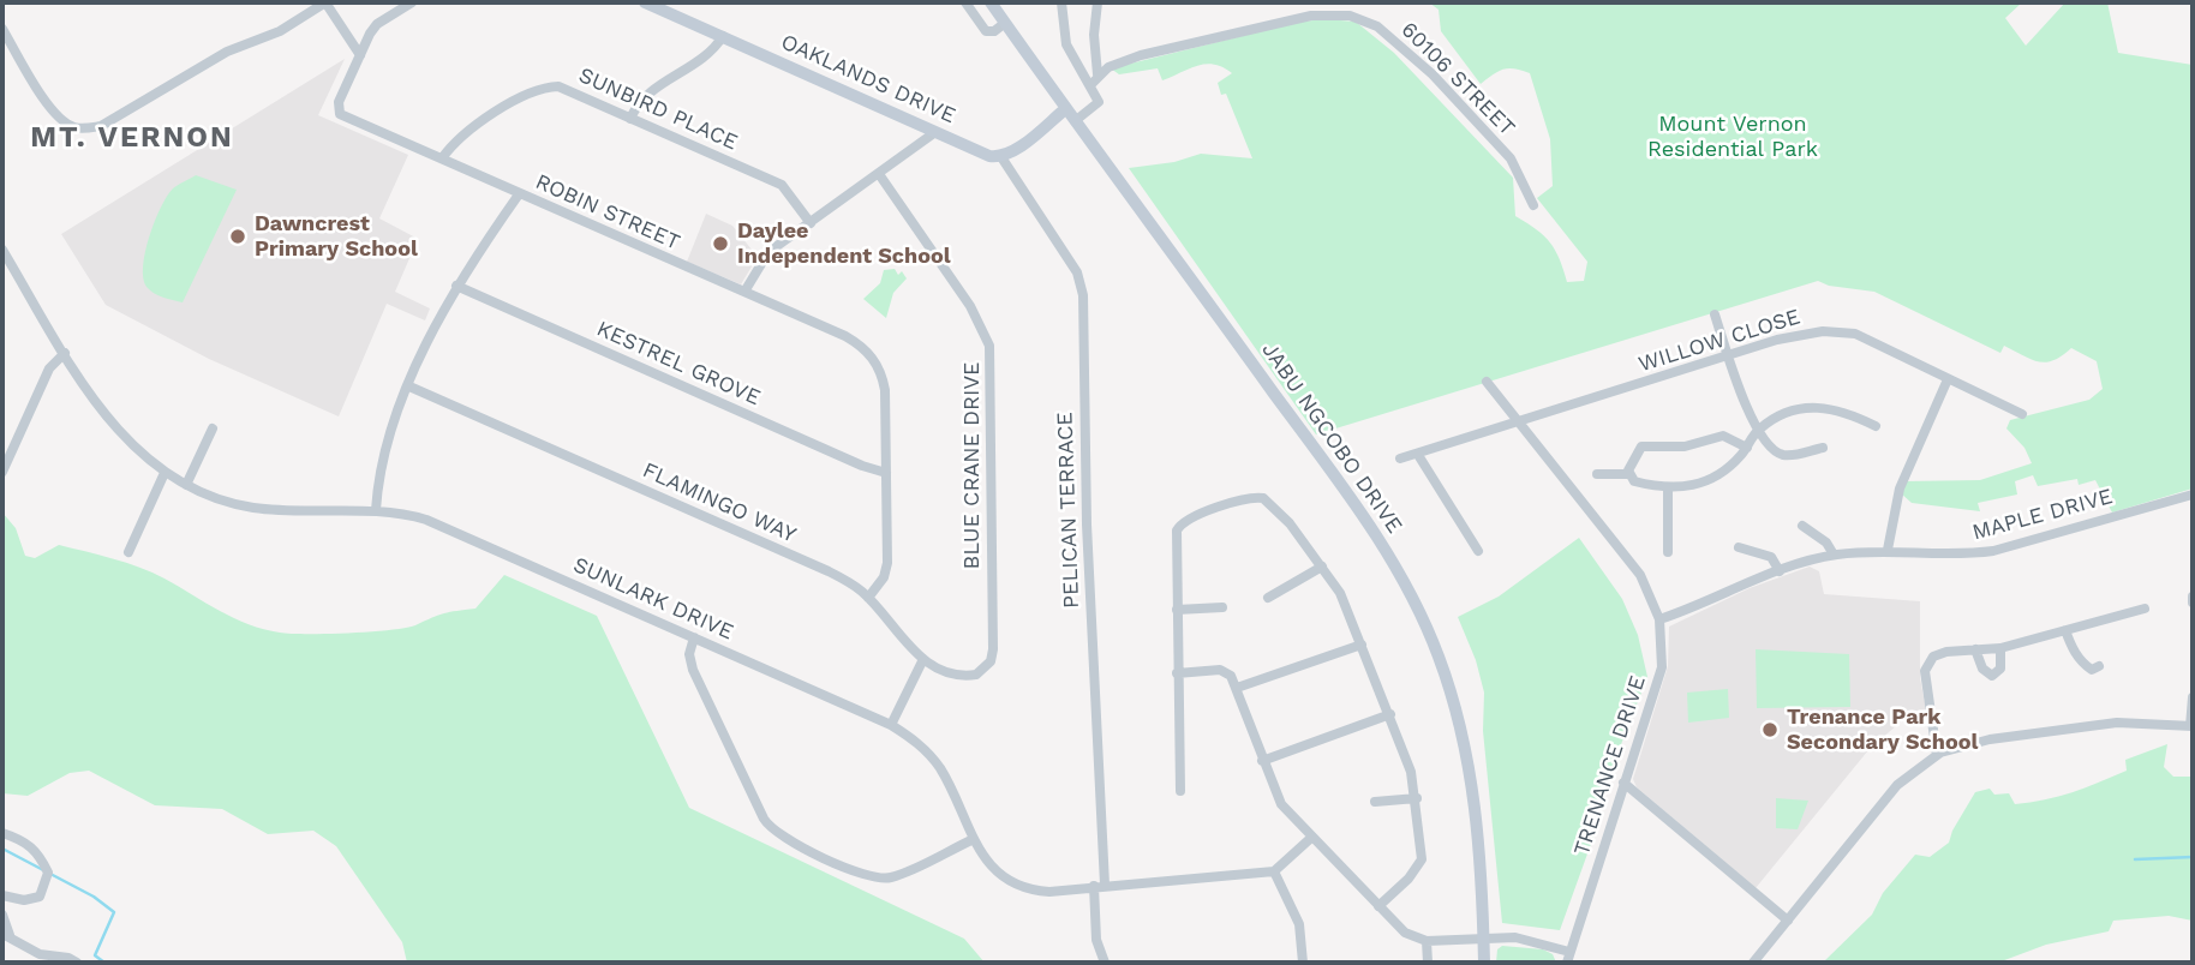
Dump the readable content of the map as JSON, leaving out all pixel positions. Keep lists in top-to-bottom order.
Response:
{
  "streets": {
    "main road": ["OAKLANDS DRIVE", "JABU NGCOBO DRIVE"],
    "street": [
      "60106 STREET",
      "SUNBIRD PLACE",
      "ROBIN STREET",
      "WILLOW CLOSE",
      "KESTREL GROVE",
      "BLUE CRANE DRIVE",
      "FLAMINGO WAY",
      "PELICAN TERRACE",
      "MAPLE DRIVE",
      "SUNLARK DRIVE",
      "TRENANCE DRIVE"
    ]
  },
  "crossings": [
    ["OAKLANDS DRIVE", "PELICAN TERRACE"],
    ["SUNBIRD PLACE", "ROBIN STREET"],
    ["ROBIN STREET", "KESTREL GROVE"],
    ["ROBIN STREET", "FLAMINGO WAY"],
    ["WILLOW CLOSE", "TRENANCE DRIVE"],
    ["BLUE CRANE DRIVE", "FLAMINGO WAY"],
    ["PELICAN TERRACE", "SUNLARK DRIVE"],
    ["MAPLE DRIVE", "TRENANCE DRIVE"]
  ],
  "districts": ["MT. VERNON"],
  "parks": ["Mount Vernon Residential Park"],
  "places": ["Dawncrest Primary School", "Daylee Independent School", "Trenance Park Secondary School"]
}
